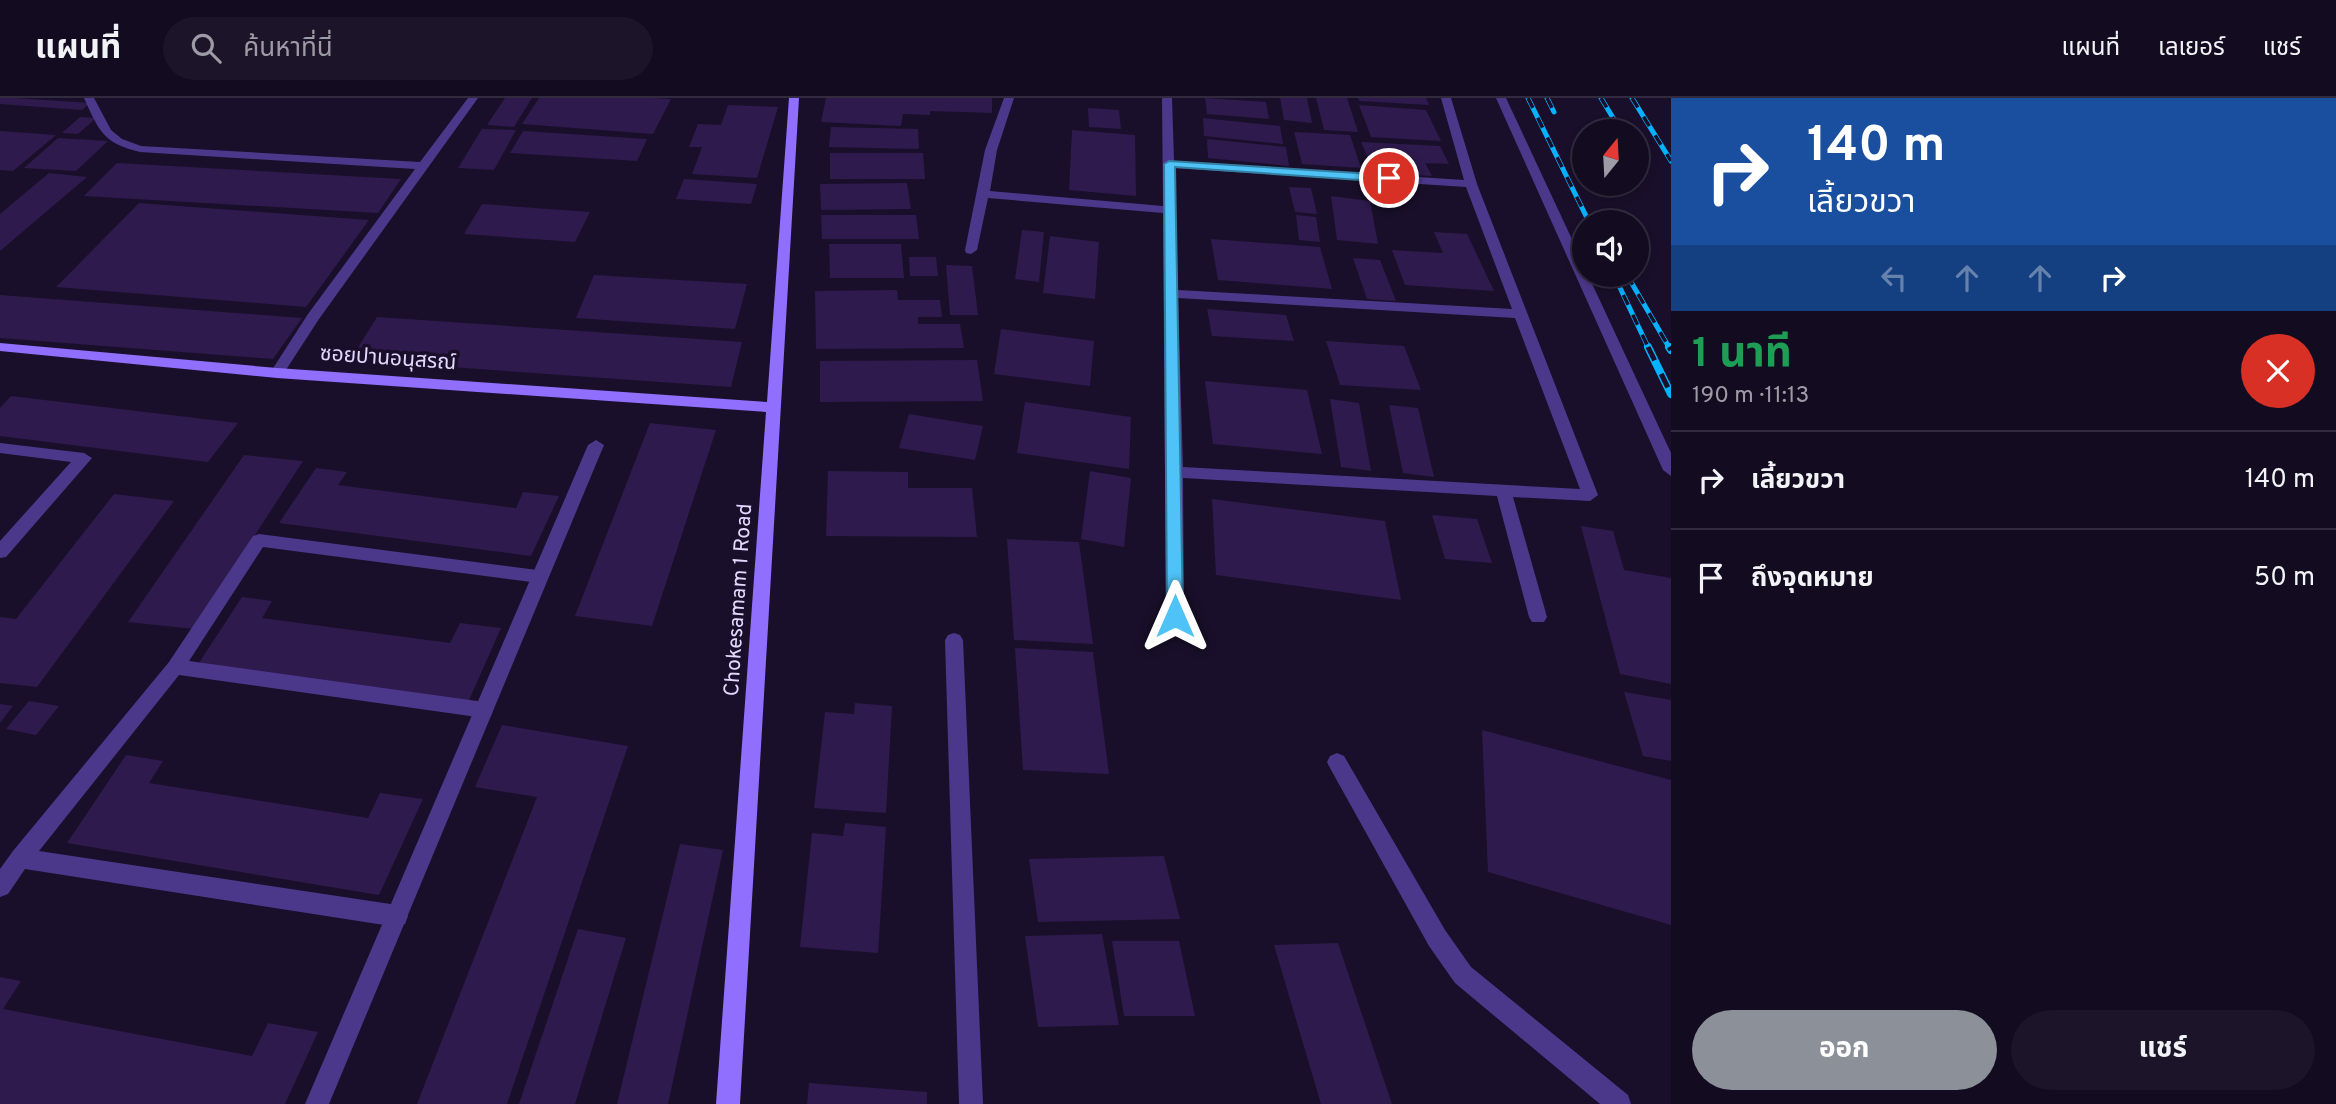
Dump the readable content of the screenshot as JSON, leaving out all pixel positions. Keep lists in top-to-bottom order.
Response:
{
  "streets": {
    "street": ["ซอยปานอนุสรณ์", "Chokesamam 1 Road"]
  },
  "crossings": [
    ["ซอยปานอนุสรณ์", "Chokesamam 1 Road"]
  ],
  "north": "top",
  "page": {
    "header": "แผนที่",
    "search": "ค้นหาที่นี่",
    "nav": ["แผนที่", "เลเยอร์", "แชร์"],
    "turn": ["140 m", "เลี้ยวขวา"],
    "heading": ["1 นาที", "190 m · 11:13"],
    "list": [
      {
        "name": "เลี้ยวขวา",
        "value": "140 m"
      },
      {
        "name": "ถึงจุดหมาย",
        "value": "50 m"
      }
    ],
    "buttons": ["ออก", "แชร์"]
  }
}
